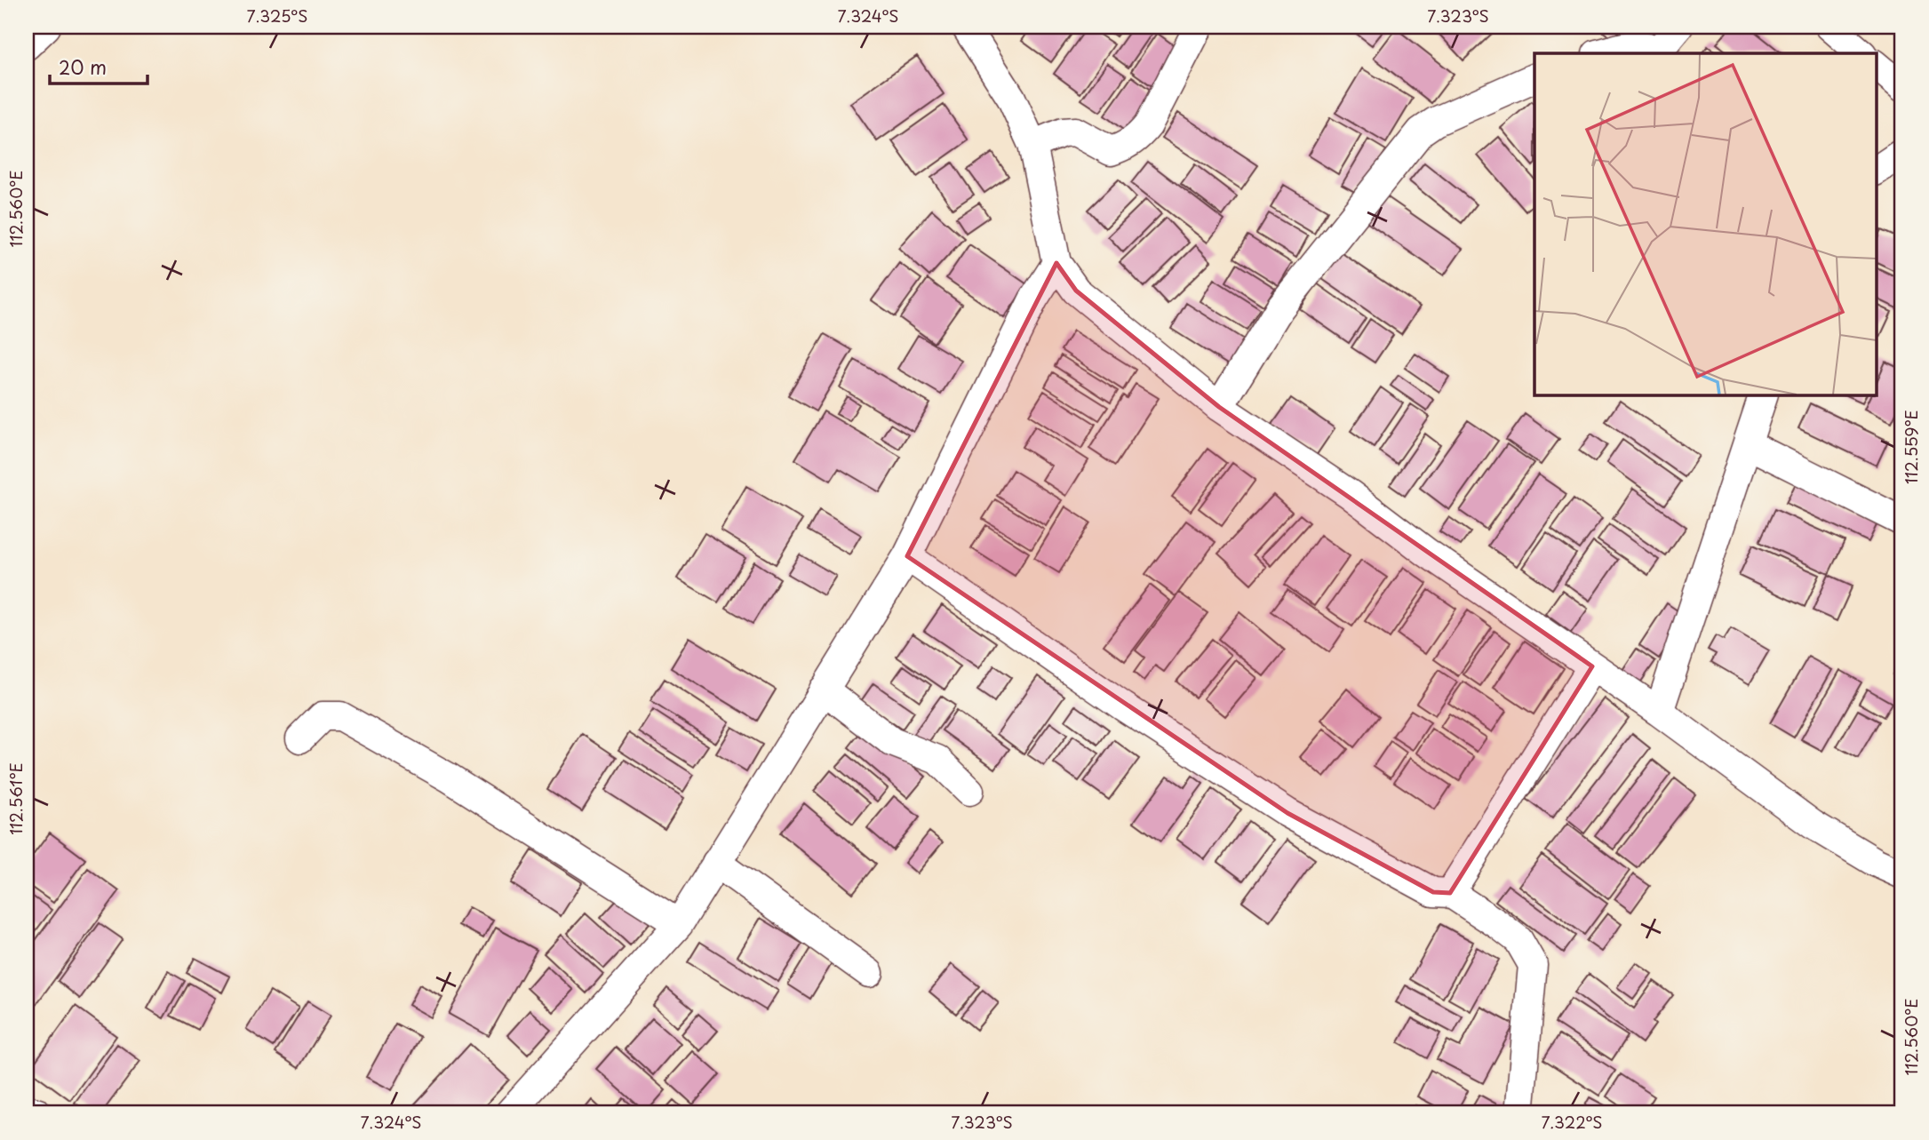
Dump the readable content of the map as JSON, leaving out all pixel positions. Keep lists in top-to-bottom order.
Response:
{
  "scale_bar": "20 m",
  "coordinates": [
    "7.325°S",
    "7.324°S",
    "7.323°S",
    "112.560°E",
    "112.559°E",
    "112.561°E",
    "7.322°S"
  ]
}
